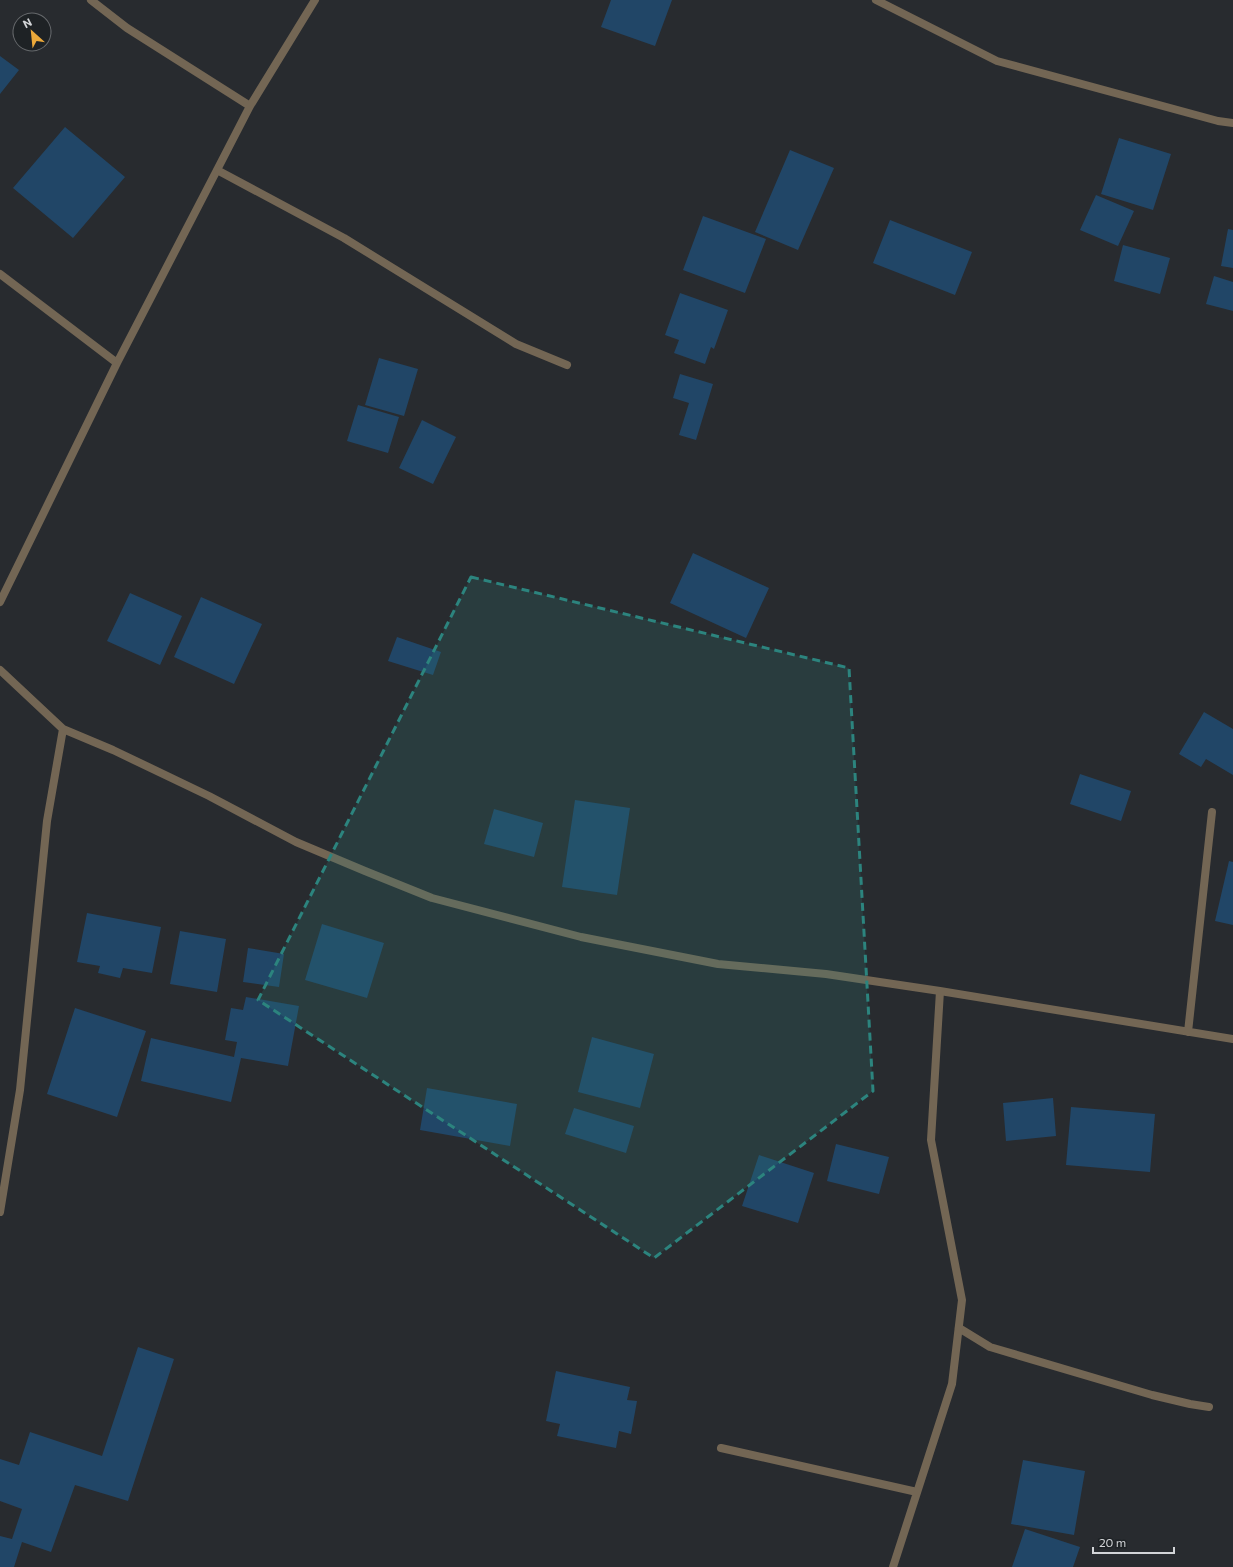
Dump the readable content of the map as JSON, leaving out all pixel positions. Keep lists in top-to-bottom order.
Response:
{
  "scale_bar": "20 m",
  "north": "top left"
}
